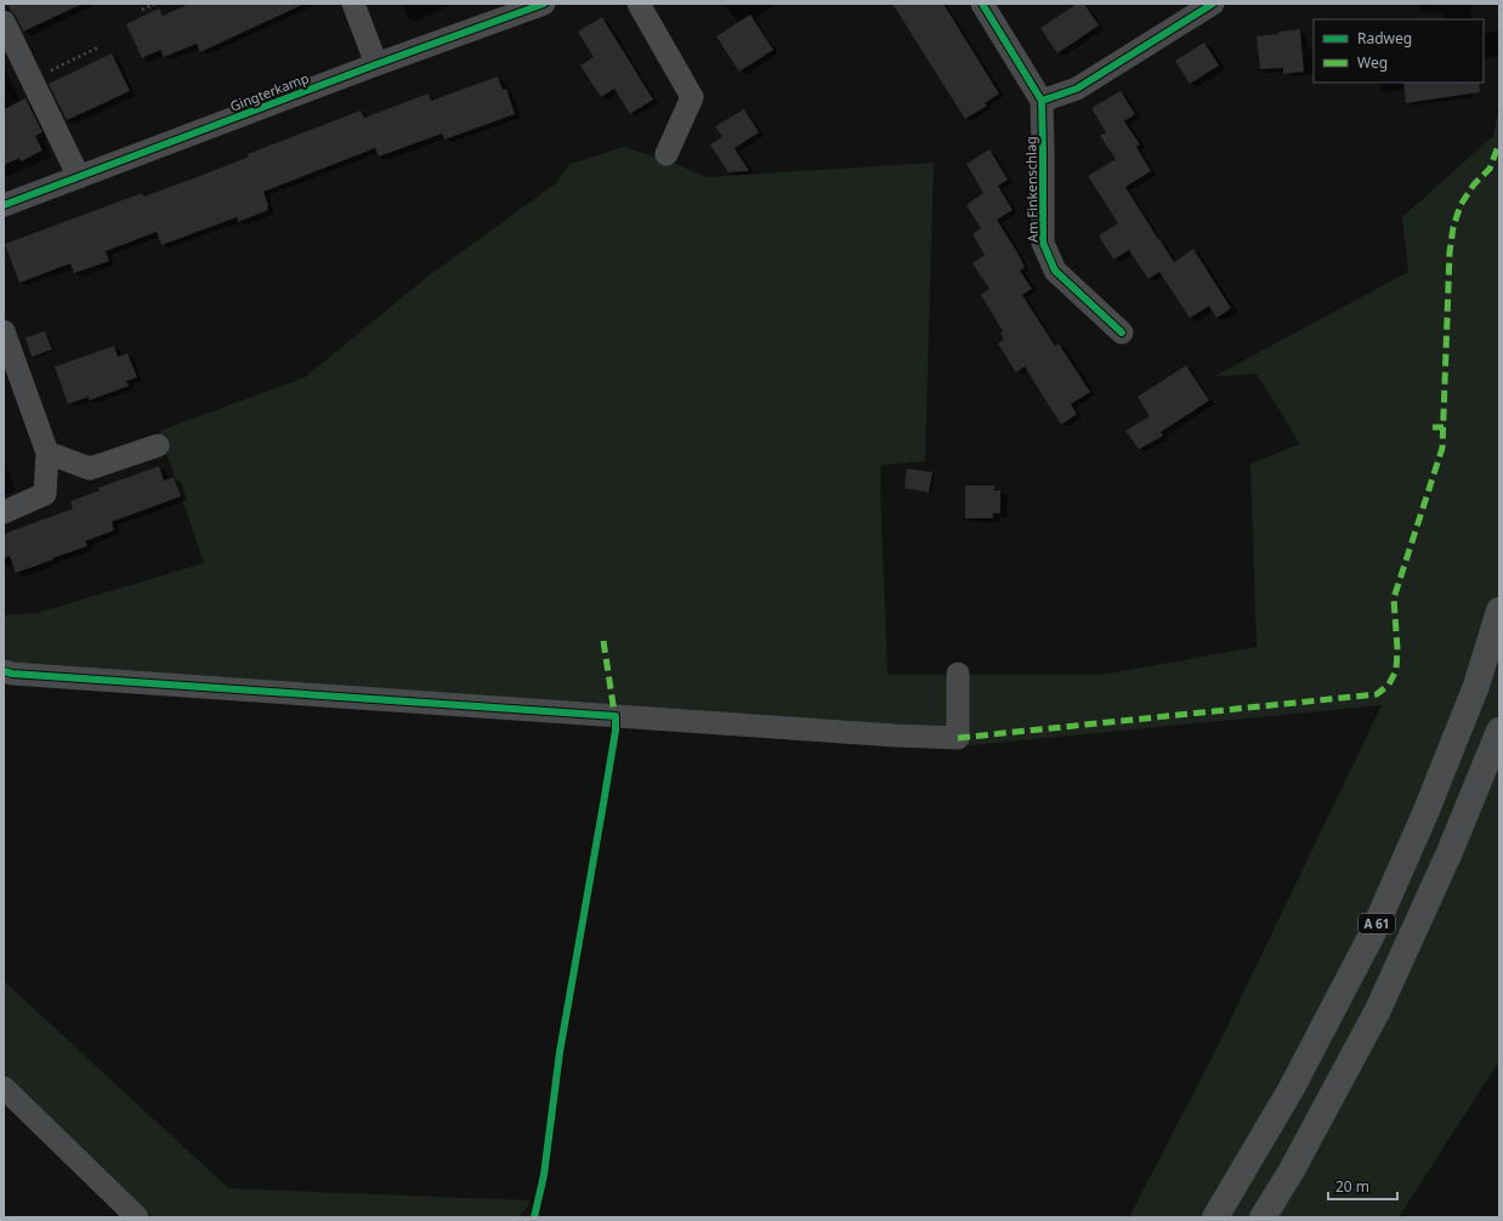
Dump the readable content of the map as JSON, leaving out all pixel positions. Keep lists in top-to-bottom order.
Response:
{
  "streets": {
    "highway": ["A 61"],
    "street": ["Gingterkamp", "Am Finkenschlag"]
  },
  "legend": ["Radweg", "Weg"],
  "scale_bar": "20 m"
}
